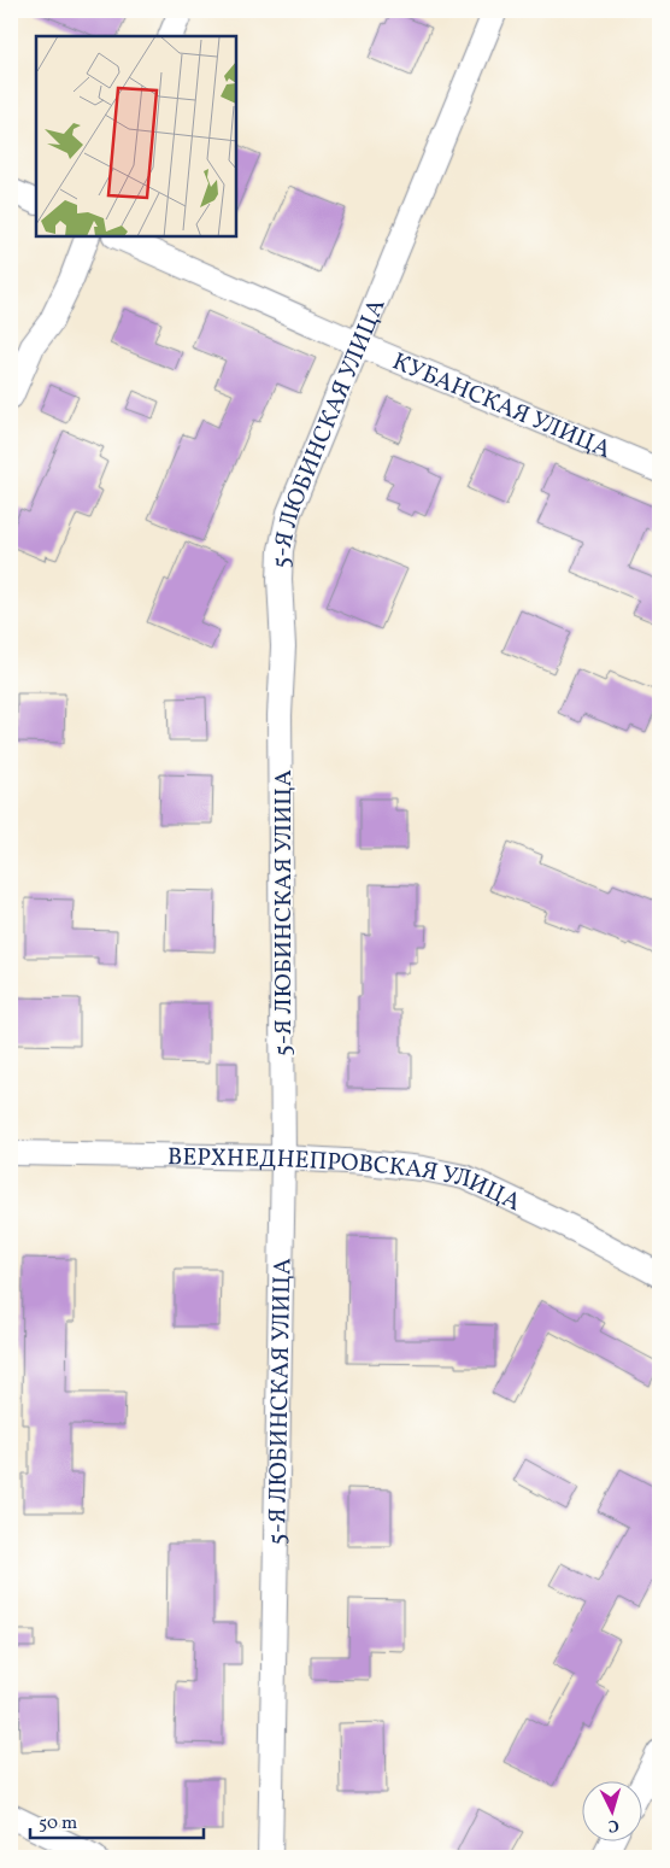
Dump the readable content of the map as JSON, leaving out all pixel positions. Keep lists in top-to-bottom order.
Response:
{
  "streets": {
    "street": ["КУБАНСКАЯ УЛИЦА", "5-Я ЛЮБИНСКАЯ УЛИЦА", "ВЕРХНЕДНЕПРОВСКАЯ УЛИЦА"]
  },
  "crossings": [
    ["КУБАНСКАЯ УЛИЦА", "5-Я ЛЮБИНСКАЯ УЛИЦА"],
    ["5-Я ЛЮБИНСКАЯ УЛИЦА", "ВЕРХНЕДНЕПРОВСКАЯ УЛИЦА"]
  ],
  "scale_bar": "50 m",
  "north": "bottom"
}
